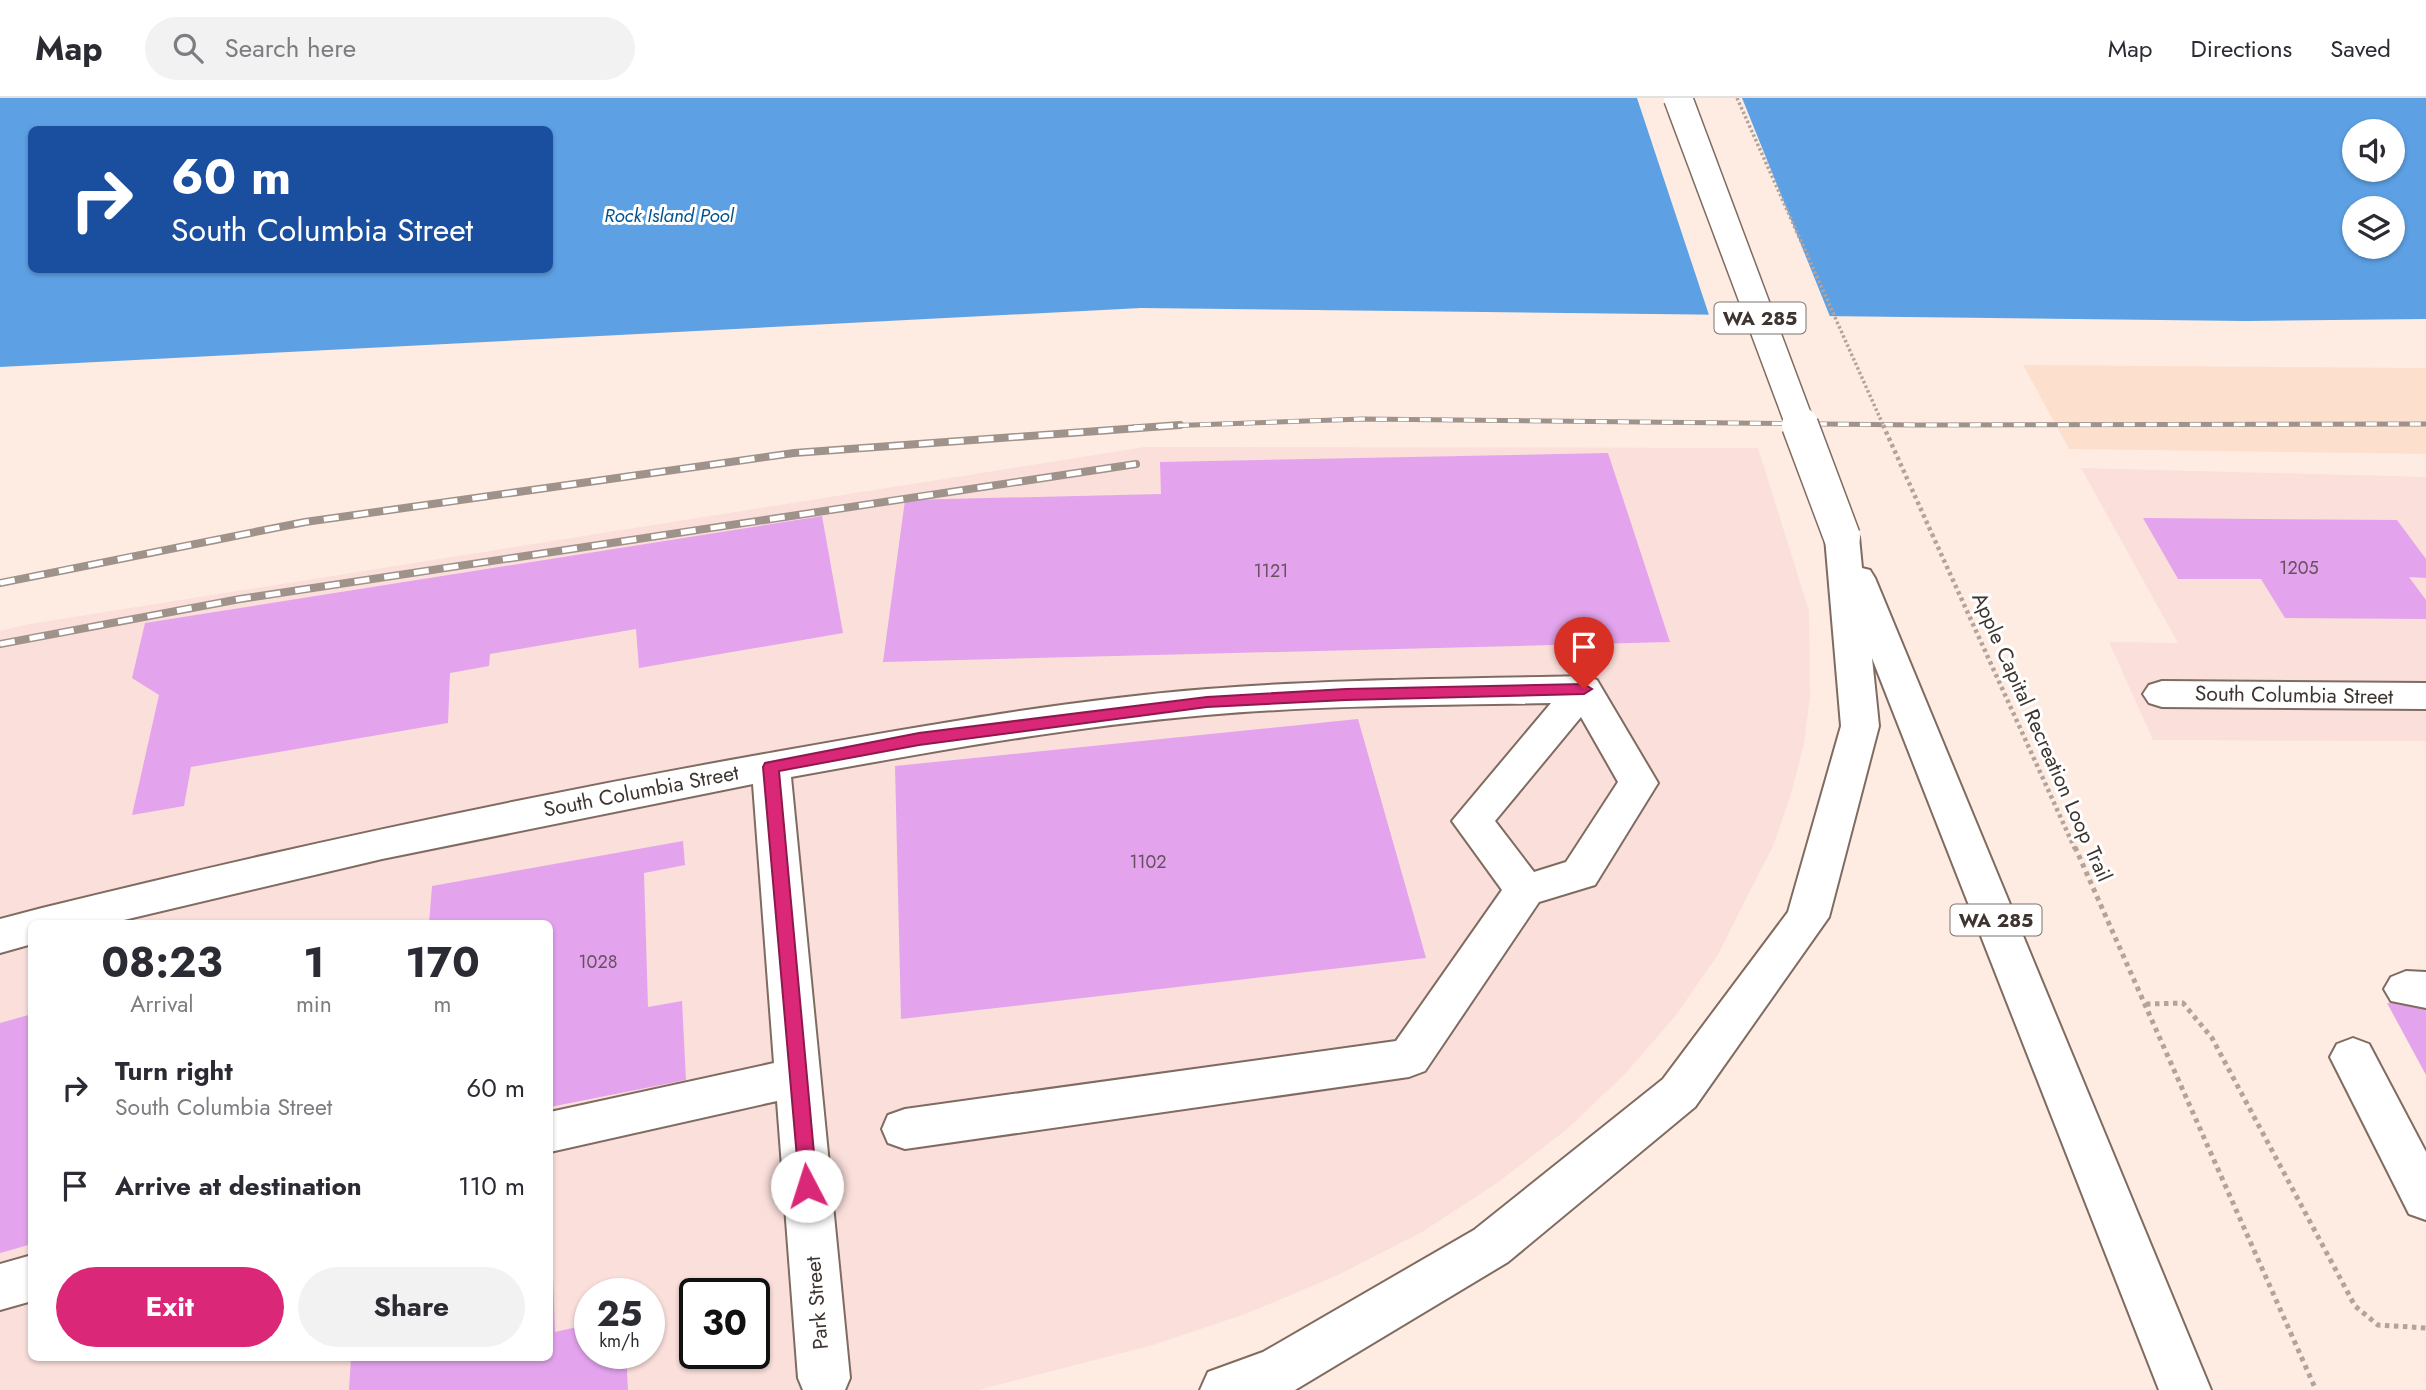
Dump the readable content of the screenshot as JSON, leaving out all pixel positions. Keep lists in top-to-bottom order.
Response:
{
  "streets": {
    "main road": ["WA 285", "South Columbia Street", "Park Street"],
    "path": ["Apple Capital Recreation Loop Trail"]
  },
  "crossings": [
    ["South Columbia Street", "Park Street"]
  ],
  "water": ["Rock Island Pool"],
  "house_numbers": [
    "1205",
    "1121",
    "1102",
    "1028"
  ],
  "page": {
    "header": "Map",
    "search": "Search here",
    "nav": ["Map", "Directions", "Saved"],
    "turn": ["60 m", "South Columbia Street"],
    "eta": [
      "08:23",
      "Arrival",
      "1",
      "min",
      "170",
      "m"
    ],
    "list": [
      {
        "name": "Turn right",
        "note": "South Columbia Street",
        "value": "60 m"
      },
      {
        "name": "Arrive at destination",
        "value": "110 m"
      }
    ],
    "buttons": ["Exit", "Share"],
    "speed": "25 km/h",
    "limit": "30"
  }
}
